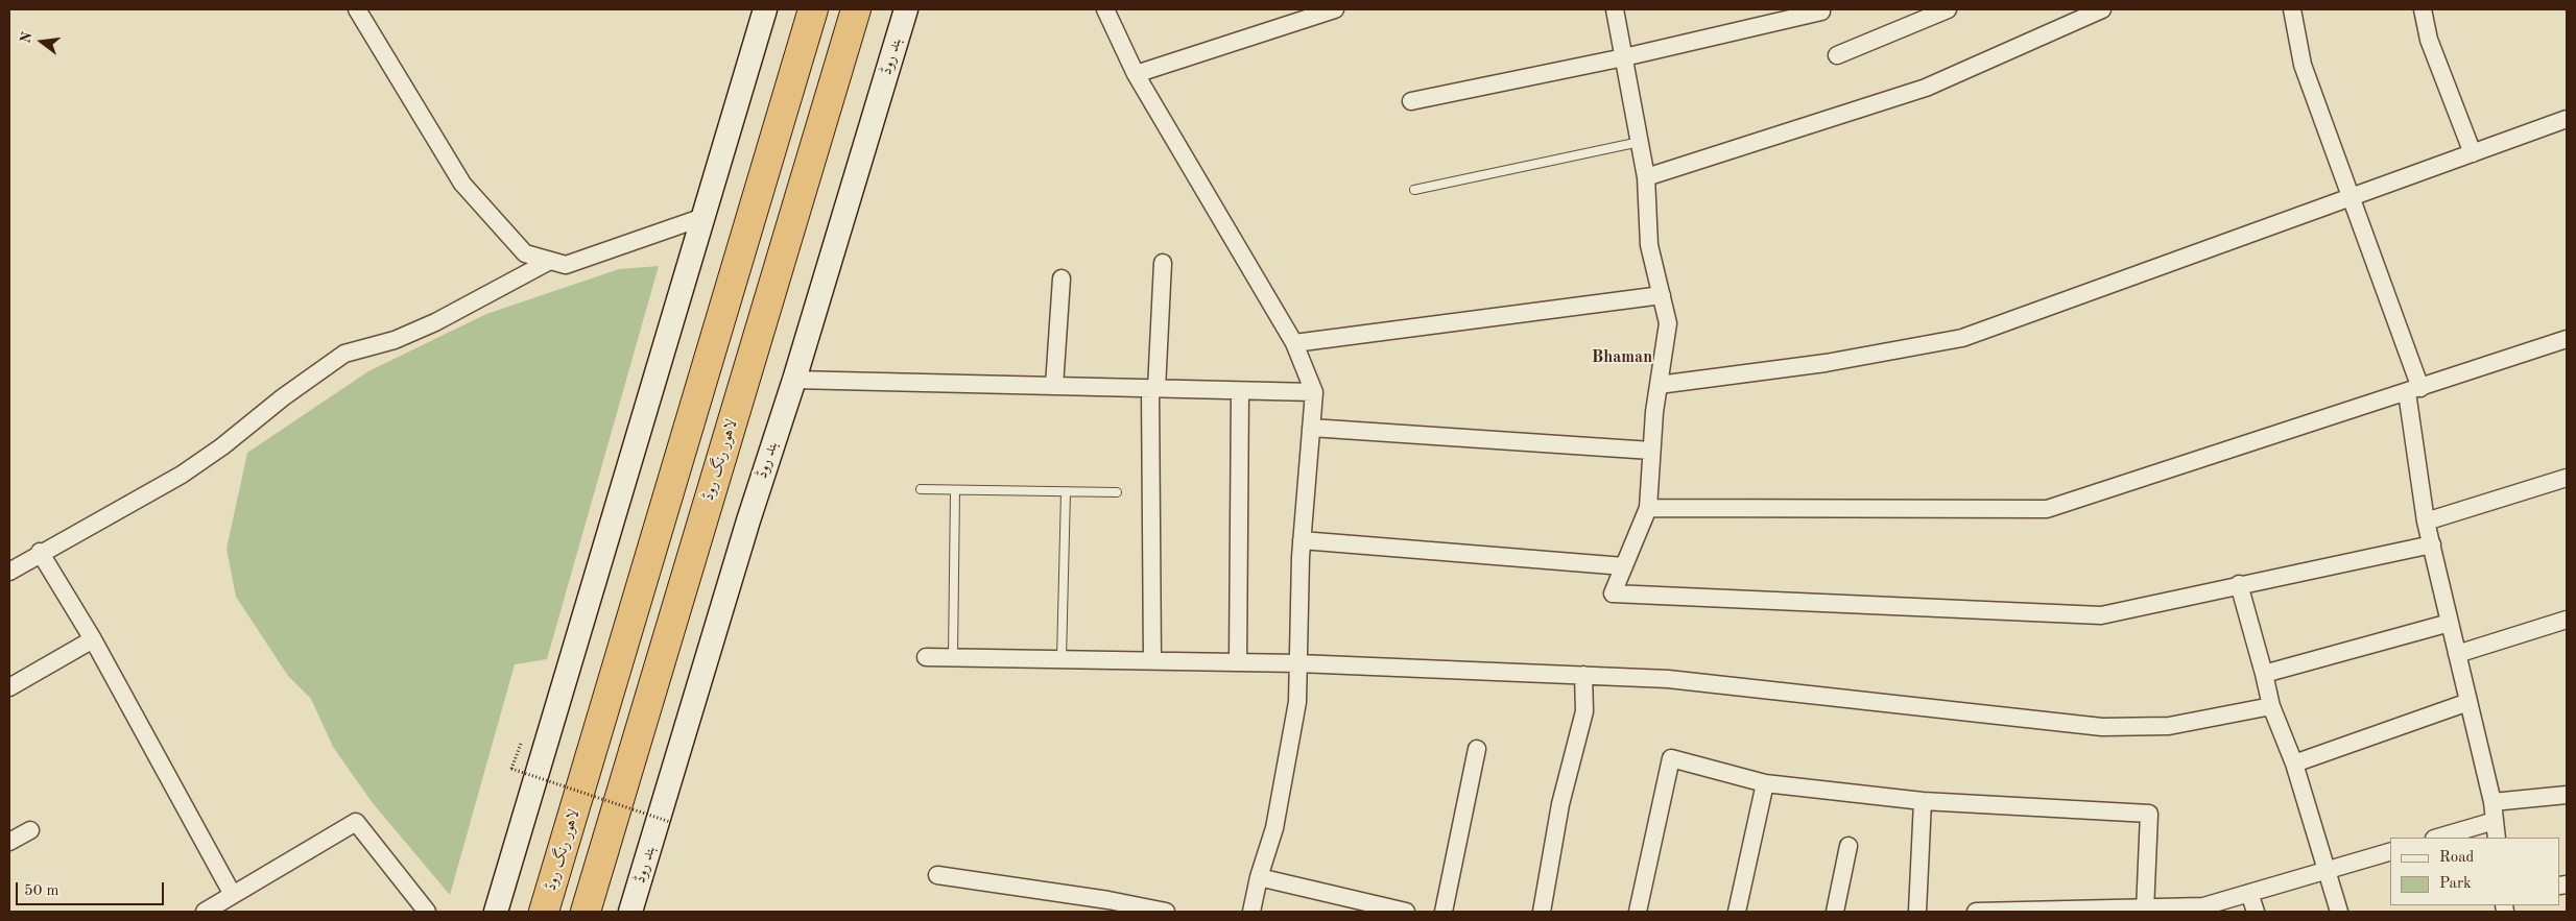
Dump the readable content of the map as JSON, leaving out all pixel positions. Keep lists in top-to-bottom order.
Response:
{
  "streets": {
    "highway": ["لاہور رنگ روڈ"],
    "main road": ["بند روڈ"]
  },
  "districts": ["Bhaman"],
  "legend": ["Road", "Park"],
  "scale_bar": "50 m",
  "north": "left"
}
